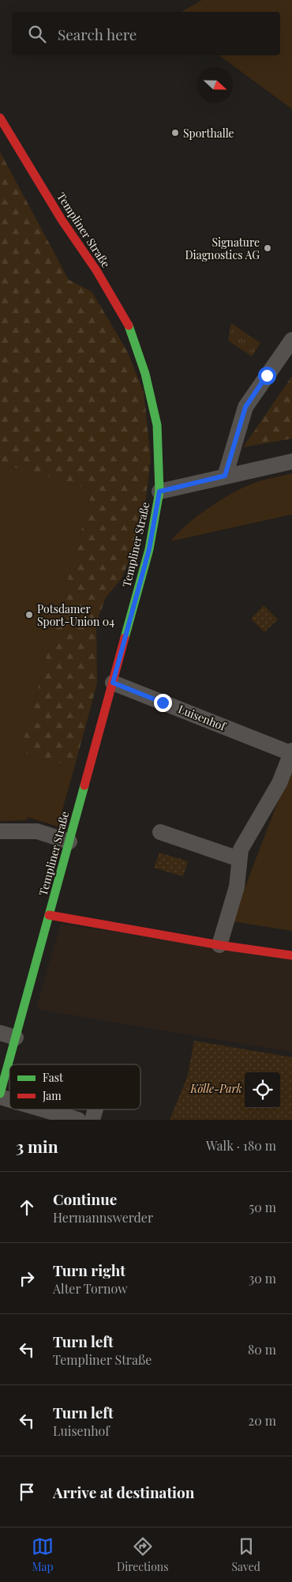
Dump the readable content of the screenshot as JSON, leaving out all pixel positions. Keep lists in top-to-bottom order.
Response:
{
  "streets": {
    "street": ["Templiner Straße", "Luisenhof"]
  },
  "crossings": [
    ["Templiner Straße", "Luisenhof"]
  ],
  "parks": ["Kölle-Park"],
  "places": ["Sporthalle", "Signature Diagnostics AG", "Potsdamer Sport-Union 04"],
  "legend": ["Fast", "Jam"],
  "north": "right",
  "page": {
    "search": "Search here",
    "heading": ["3 min", "Walk · 180 m"],
    "list": [
      ["Continue", "Hermannswerder", "50 m"],
      ["Turn right", "Alter Tornow", "30 m"],
      ["Turn left", "Templiner Straße", "80 m"],
      ["Turn left", "Luisenhof", "20 m"],
      "Arrive at destination"
    ],
    "nav": ["Map", "Directions", "Saved"]
  }
}
